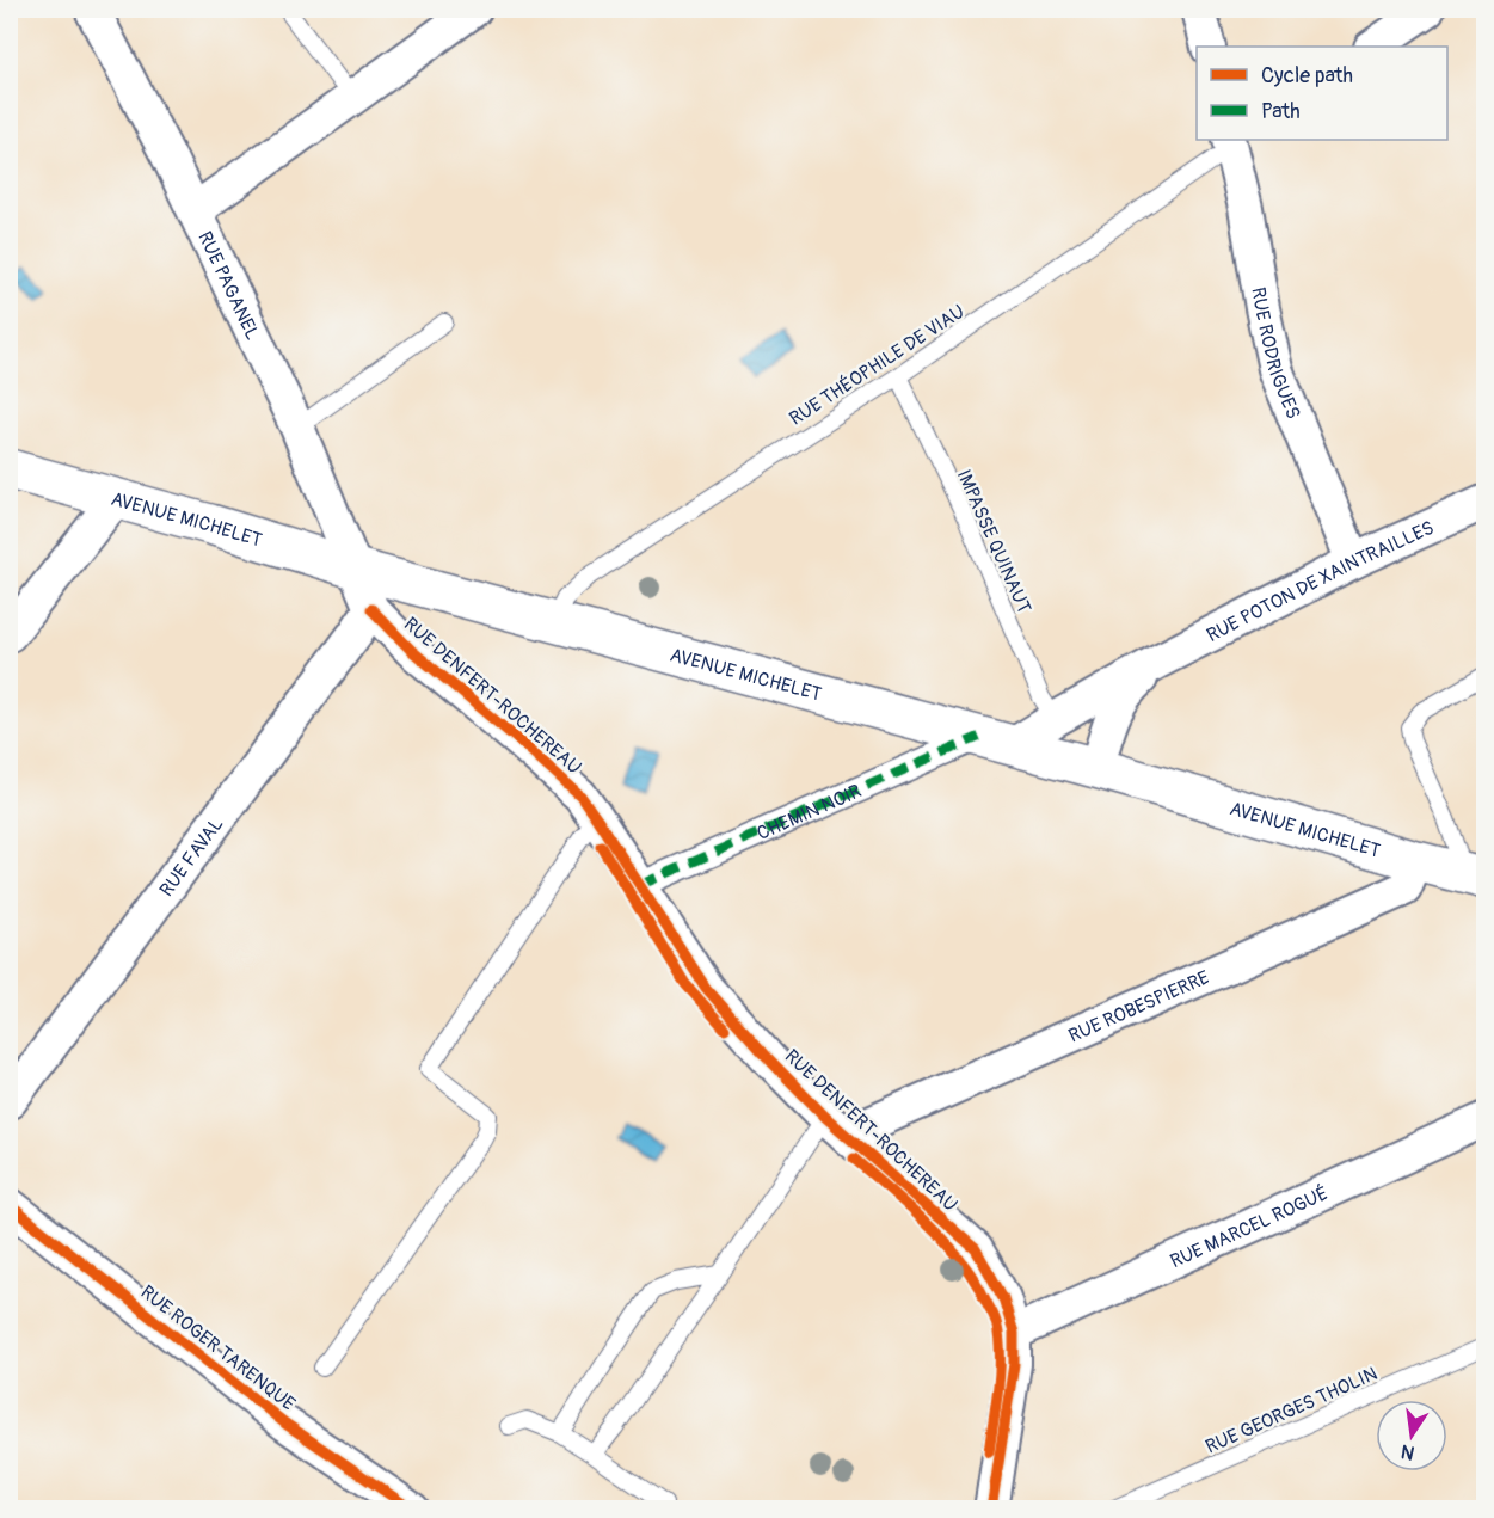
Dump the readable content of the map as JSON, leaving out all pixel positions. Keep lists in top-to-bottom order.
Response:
{
  "streets": {
    "street": [
      "RUE PAGANEL",
      "RUE RODRIGUES",
      "AVENUE MICHELET",
      "RUE POTON DE XAINTRAILLES",
      "RUE DENFERT-ROCHEREAU",
      "CHEMIN NOIR",
      "RUE FAVAL",
      "RUE ROBESPIERRE",
      "RUE MARCEL ROGUÉ",
      "RUE ROGER TARENQUE"
    ],
    "lane": ["RUE THÉOPHILE DE VIAU", "IMPASSE QUINAUT", "RUE GEORGES THOLIN"]
  },
  "crossings": [
    ["RUE PAGANEL", "AVENUE MICHELET"],
    ["RUE PAGANEL", "RUE DENFERT-ROCHEREAU"],
    ["RUE RODRIGUES", "RUE THÉOPHILE DE VIAU"],
    ["RUE RODRIGUES", "RUE POTON DE XAINTRAILLES"],
    ["RUE THÉOPHILE DE VIAU", "AVENUE MICHELET"],
    ["RUE THÉOPHILE DE VIAU", "IMPASSE QUINAUT"],
    ["AVENUE MICHELET", "RUE POTON DE XAINTRAILLES"],
    ["AVENUE MICHELET", "RUE DENFERT-ROCHEREAU"],
    ["AVENUE MICHELET", "CHEMIN NOIR"],
    ["AVENUE MICHELET", "RUE ROBESPIERRE"],
    ["IMPASSE QUINAUT", "RUE POTON DE XAINTRAILLES"],
    ["RUE POTON DE XAINTRAILLES", "CHEMIN NOIR"],
    ["RUE DENFERT-ROCHEREAU", "CHEMIN NOIR"],
    ["RUE DENFERT-ROCHEREAU", "RUE FAVAL"],
    ["RUE DENFERT-ROCHEREAU", "RUE ROBESPIERRE"],
    ["RUE DENFERT-ROCHEREAU", "RUE MARCEL ROGUÉ"]
  ],
  "legend": ["Cycle path", "Path"],
  "north": "bottom"
}
